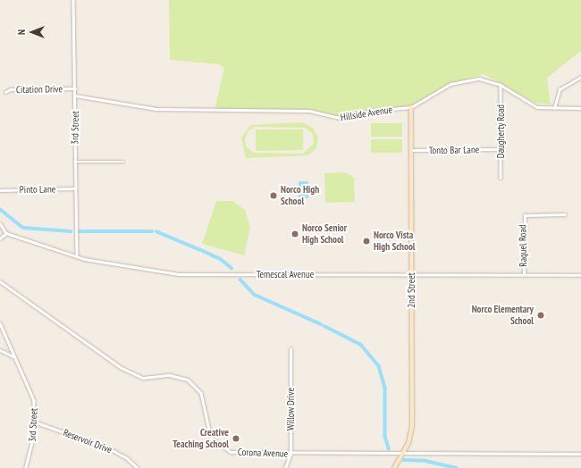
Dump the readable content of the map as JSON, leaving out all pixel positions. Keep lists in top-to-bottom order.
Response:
{
  "streets": {
    "street": [
      "Citation Drive",
      "Hillside Avenue",
      "3rd Street",
      "Daugherty Road",
      "Tonto Bar Lane",
      "Pinto Lane",
      "Raquel Road",
      "Temescal Avenue",
      "2nd Street",
      "Willow Drive",
      "Reservoir Drive",
      "Corona Avenue"
    ]
  },
  "crossings": [
    ["Citation Drive", "3rd Street"],
    ["Hillside Avenue", "3rd Street"],
    ["Hillside Avenue", "Daugherty Road"],
    ["Hillside Avenue", "2nd Street"],
    ["3rd Street", "Pinto Lane"],
    ["3rd Street", "Temescal Avenue"],
    ["3rd Street", "Reservoir Drive"],
    ["Tonto Bar Lane", "2nd Street"],
    ["Raquel Road", "Temescal Avenue"],
    ["Temescal Avenue", "2nd Street"],
    ["2nd Street", "Corona Avenue"],
    ["Willow Drive", "Corona Avenue"]
  ],
  "places": [
    "Norco High School",
    "Norco Senior High School",
    "Norco Vista High School",
    "Norco Elementary School",
    "Creative Teaching School"
  ],
  "north": "left"
}
